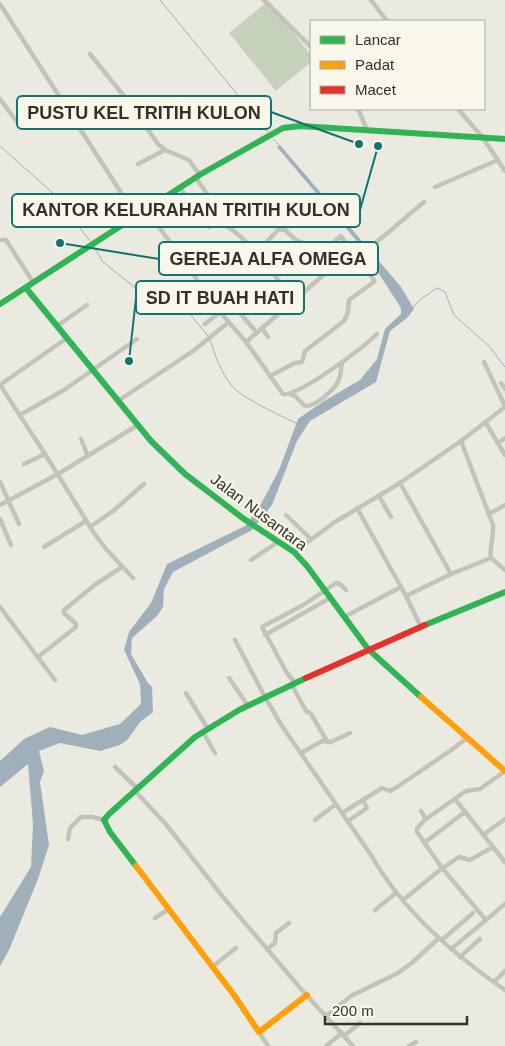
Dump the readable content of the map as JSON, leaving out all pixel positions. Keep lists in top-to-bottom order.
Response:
{
  "streets": {
    "main road": ["Jalan Nusantara"]
  },
  "places": [
    "PUSTU KEL TRITIH KULON",
    "KANTOR KELURAHAN TRITIH KULON",
    "GEREJA ALFA OMEGA",
    "SD IT BUAH HATI"
  ],
  "legend": ["Lancar", "Padat", "Macet"],
  "scale_bar": "200 m"
}
